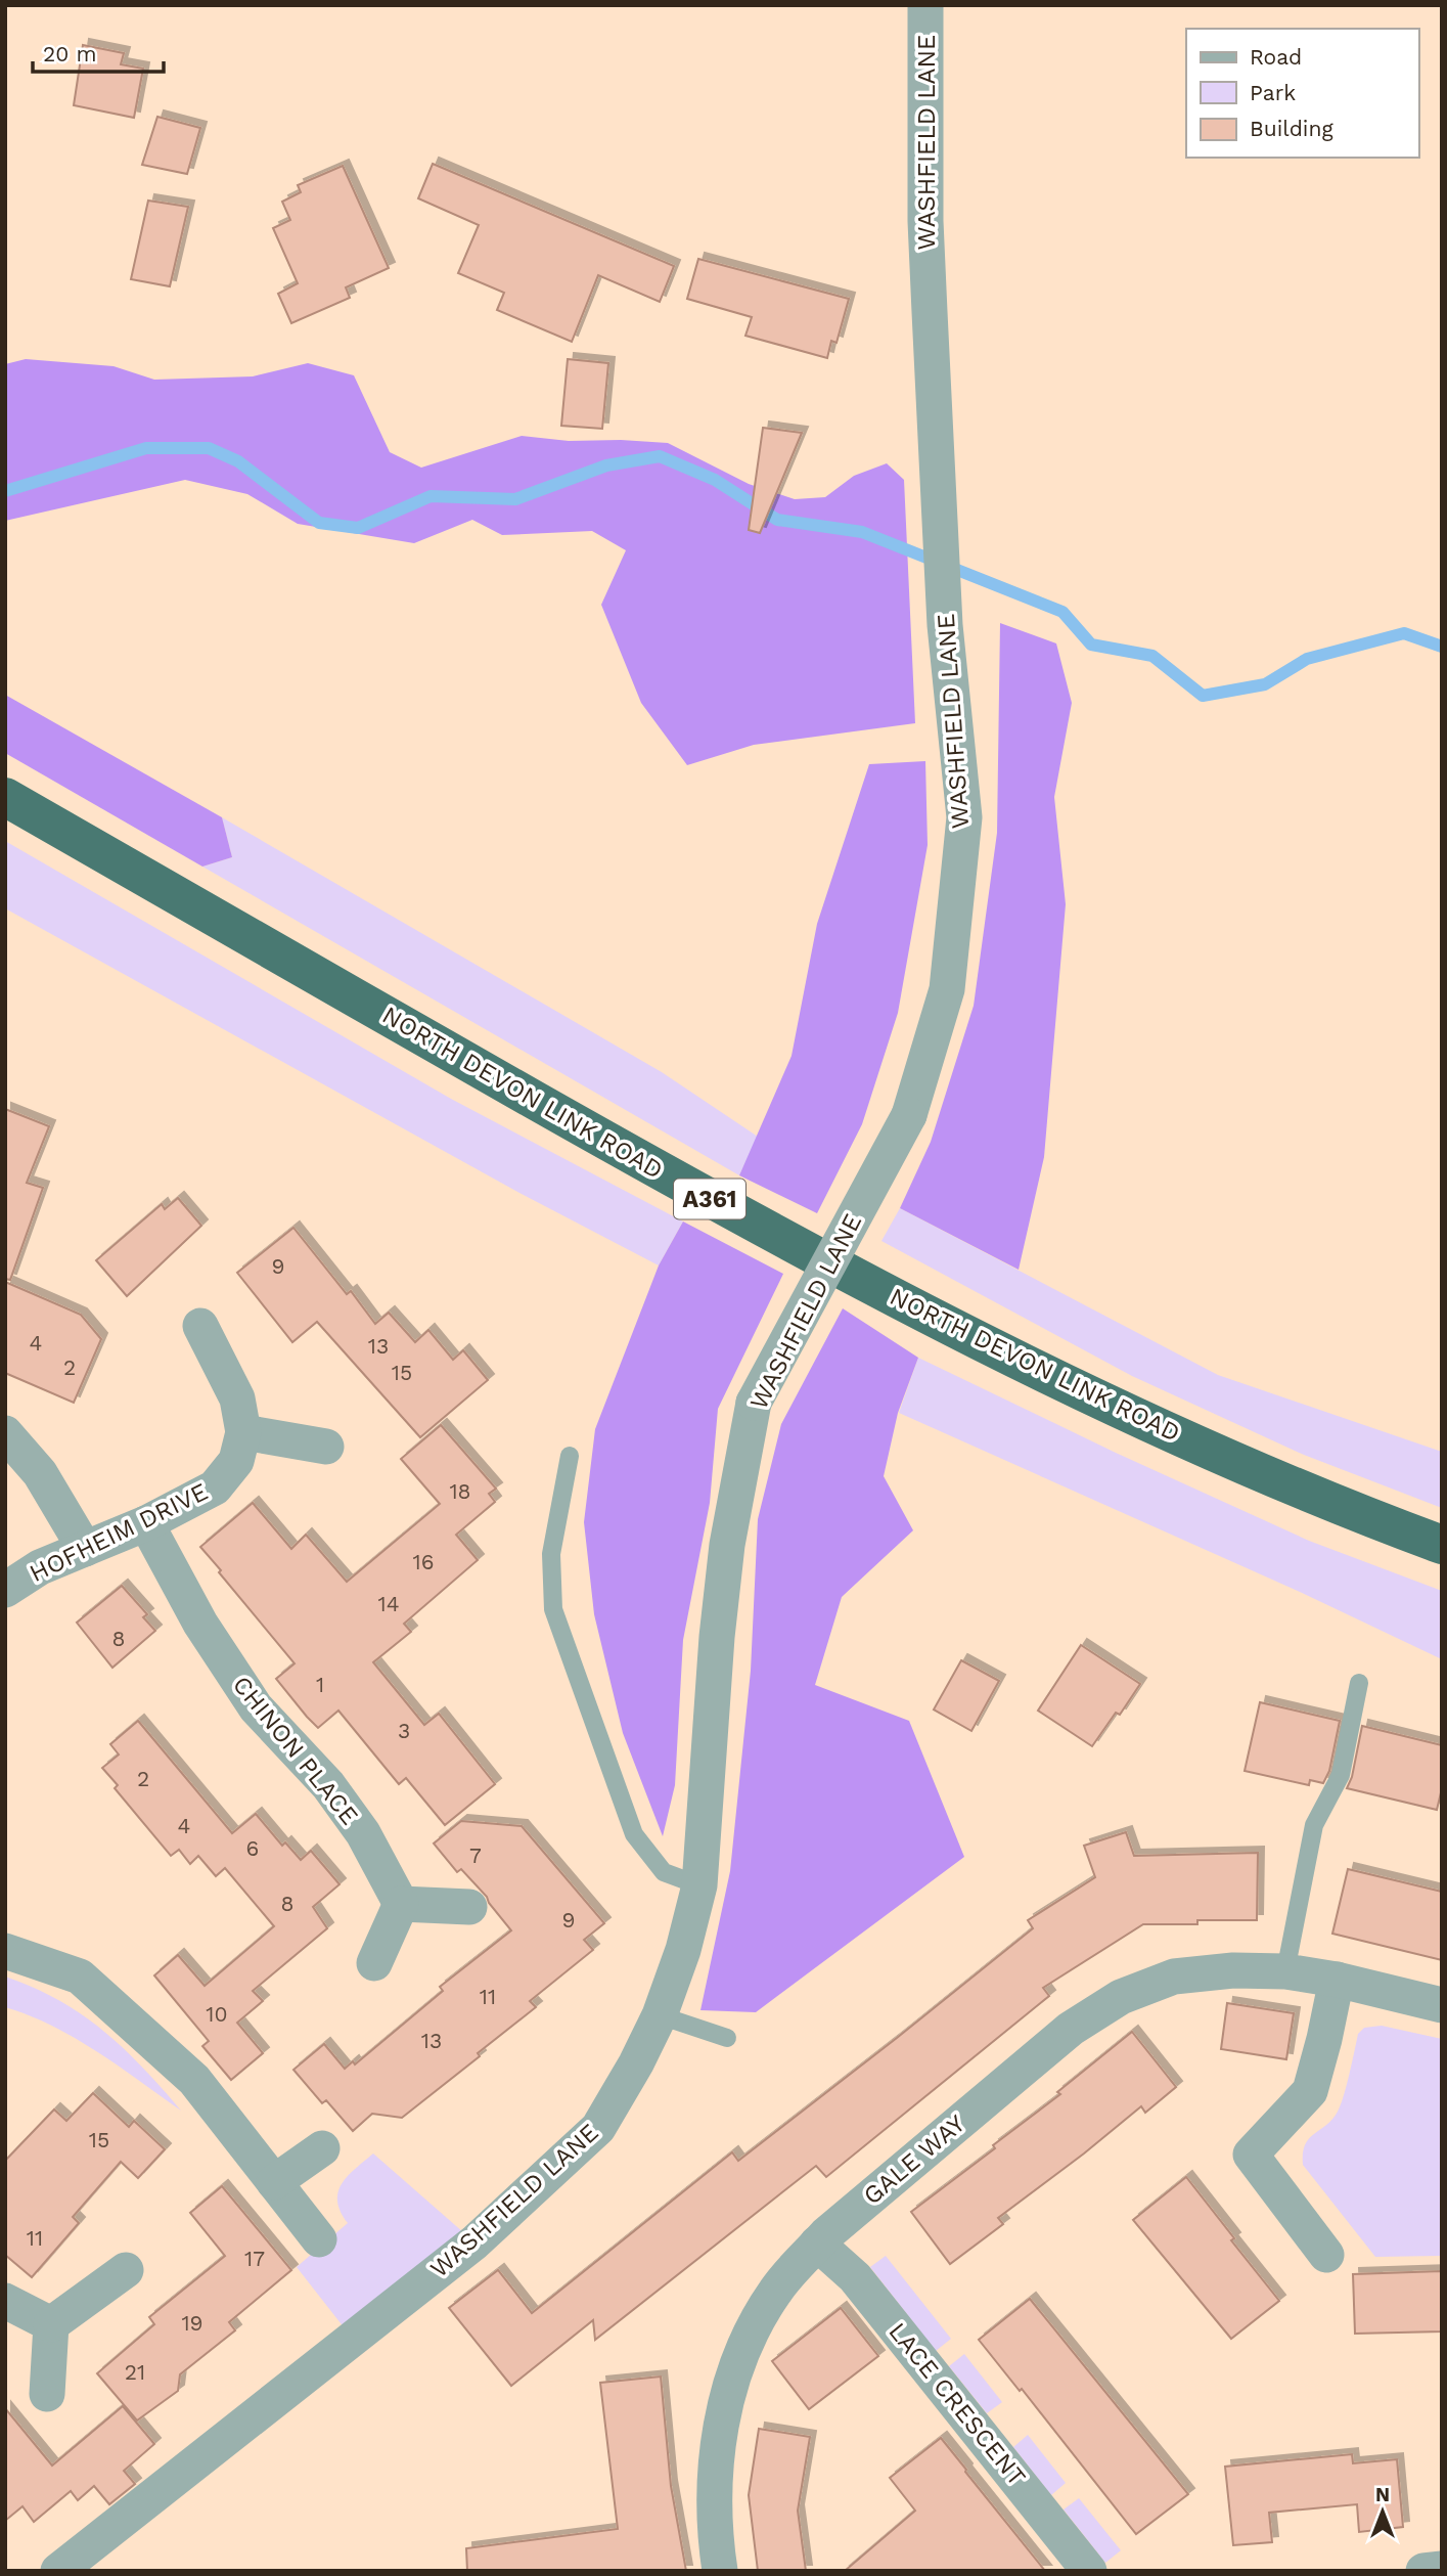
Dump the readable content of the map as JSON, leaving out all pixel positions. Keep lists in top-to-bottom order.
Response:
{
  "streets": {
    "highway": ["NORTH DEVON LINK ROAD", "A361"],
    "street": [
      "WASHFIELD LANE",
      "HOFHEIM DRIVE",
      "CHINON PLACE",
      "GALE WAY",
      "LACE CRESCENT"
    ]
  },
  "crossings": [
    ["HOFHEIM DRIVE", "CHINON PLACE"],
    ["GALE WAY", "LACE CRESCENT"]
  ],
  "house_numbers": [
    "9",
    "4",
    "13",
    "2",
    "15",
    "18",
    "16",
    "14",
    "8",
    "1",
    "3",
    "2",
    "4",
    "6",
    "7",
    "8",
    "9",
    "11",
    "10",
    "13",
    "15",
    "11",
    "17",
    "19",
    "21"
  ],
  "legend": ["Road", "Park", "Building"],
  "scale_bar": "20 m",
  "north": "top"
}
